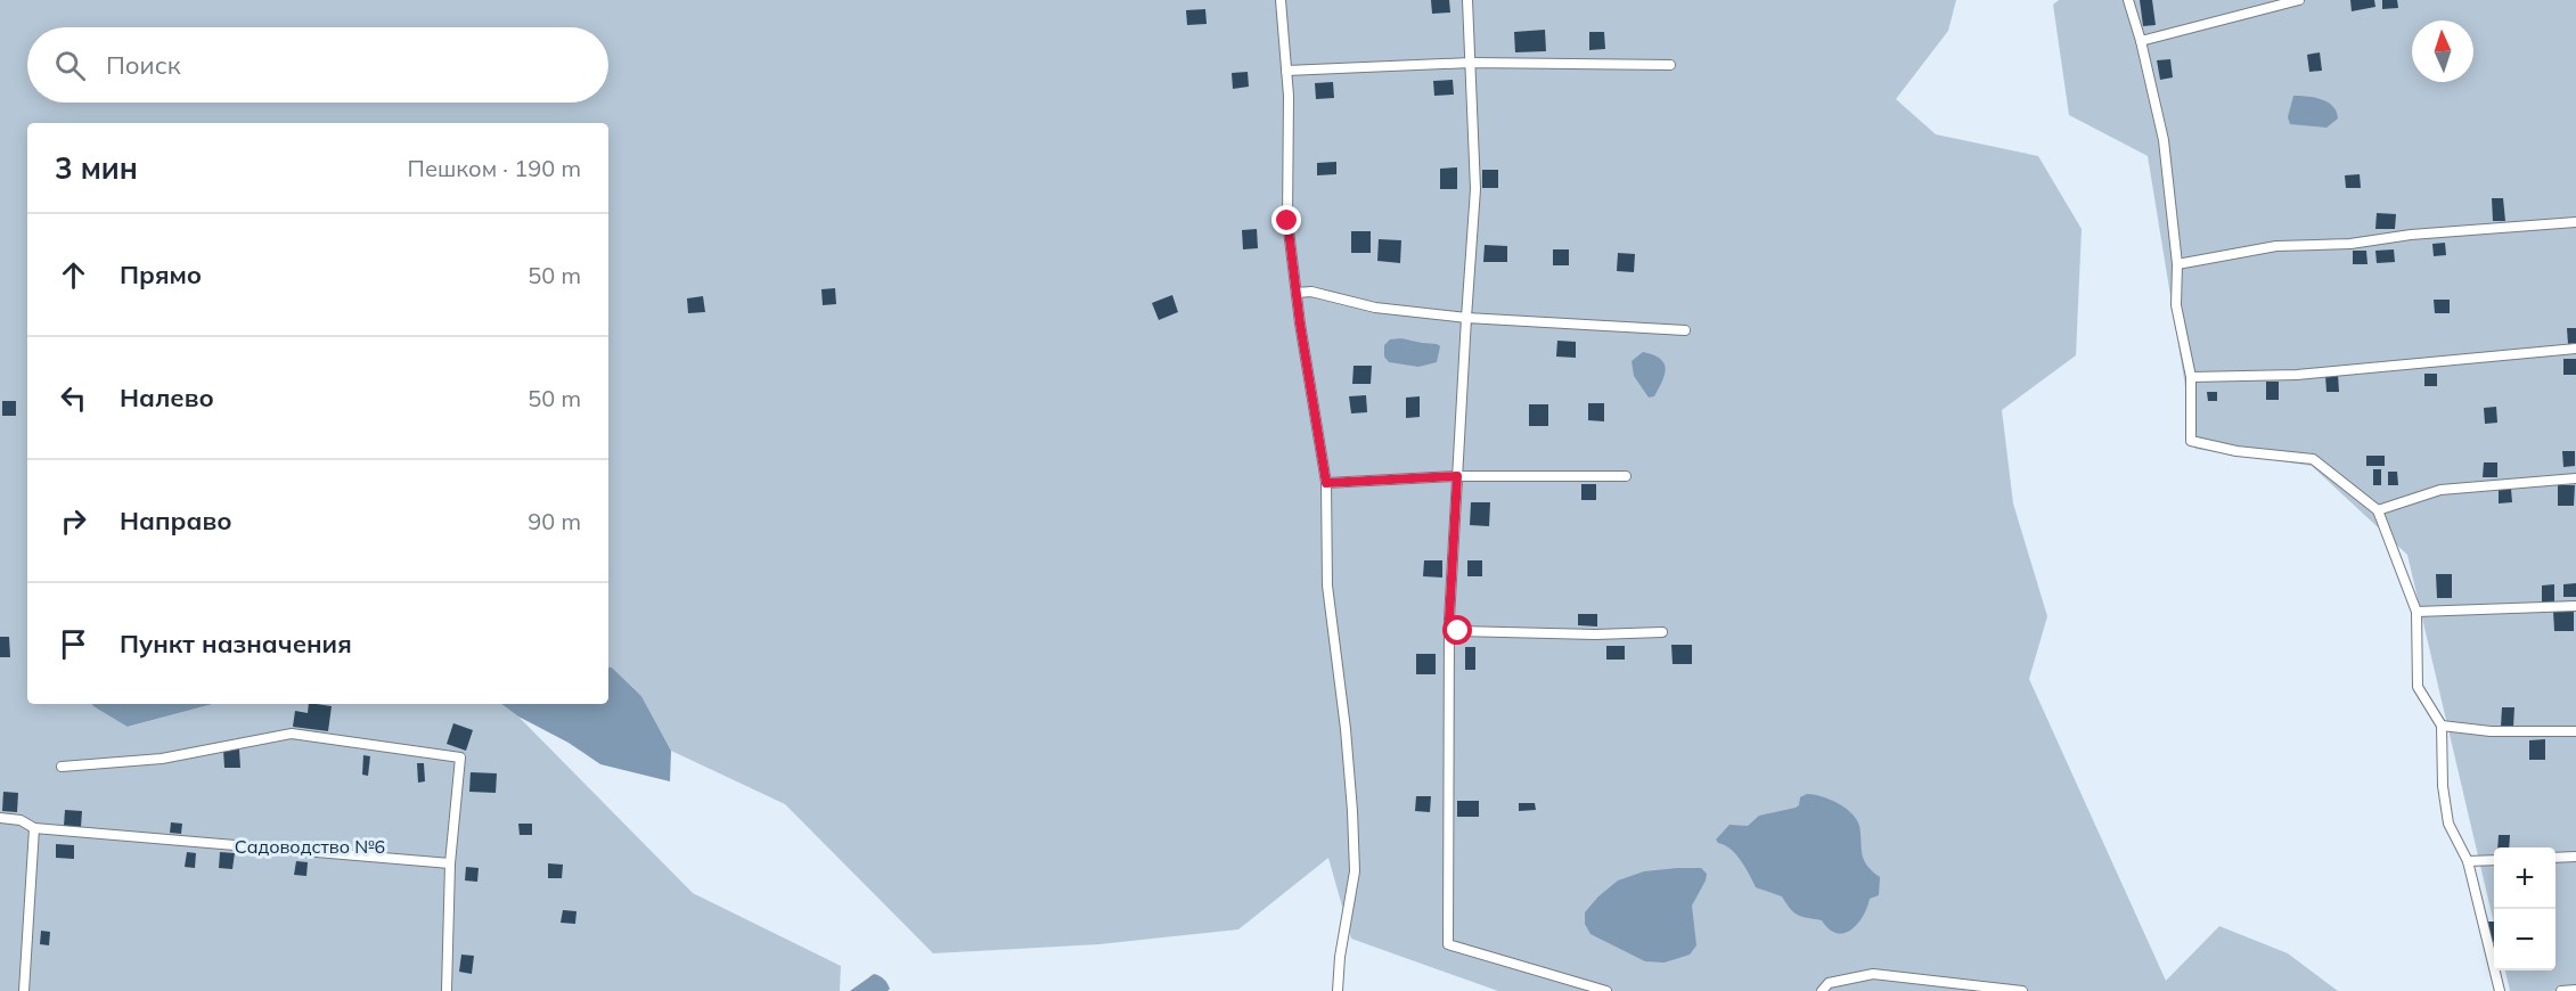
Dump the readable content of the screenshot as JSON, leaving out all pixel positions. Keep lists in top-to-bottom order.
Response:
{
  "parks": ["Садоводство №6"],
  "north": "top",
  "page": {
    "search": "Поиск",
    "heading": ["3 мин", "Пешком · 190 m"],
    "list": [
      ["Прямо", "50 m"],
      ["Налево", "50 m"],
      ["Направо", "90 m"],
      "Пункт назначения"
    ],
    "map_buttons": ["+", "−"]
  }
}
